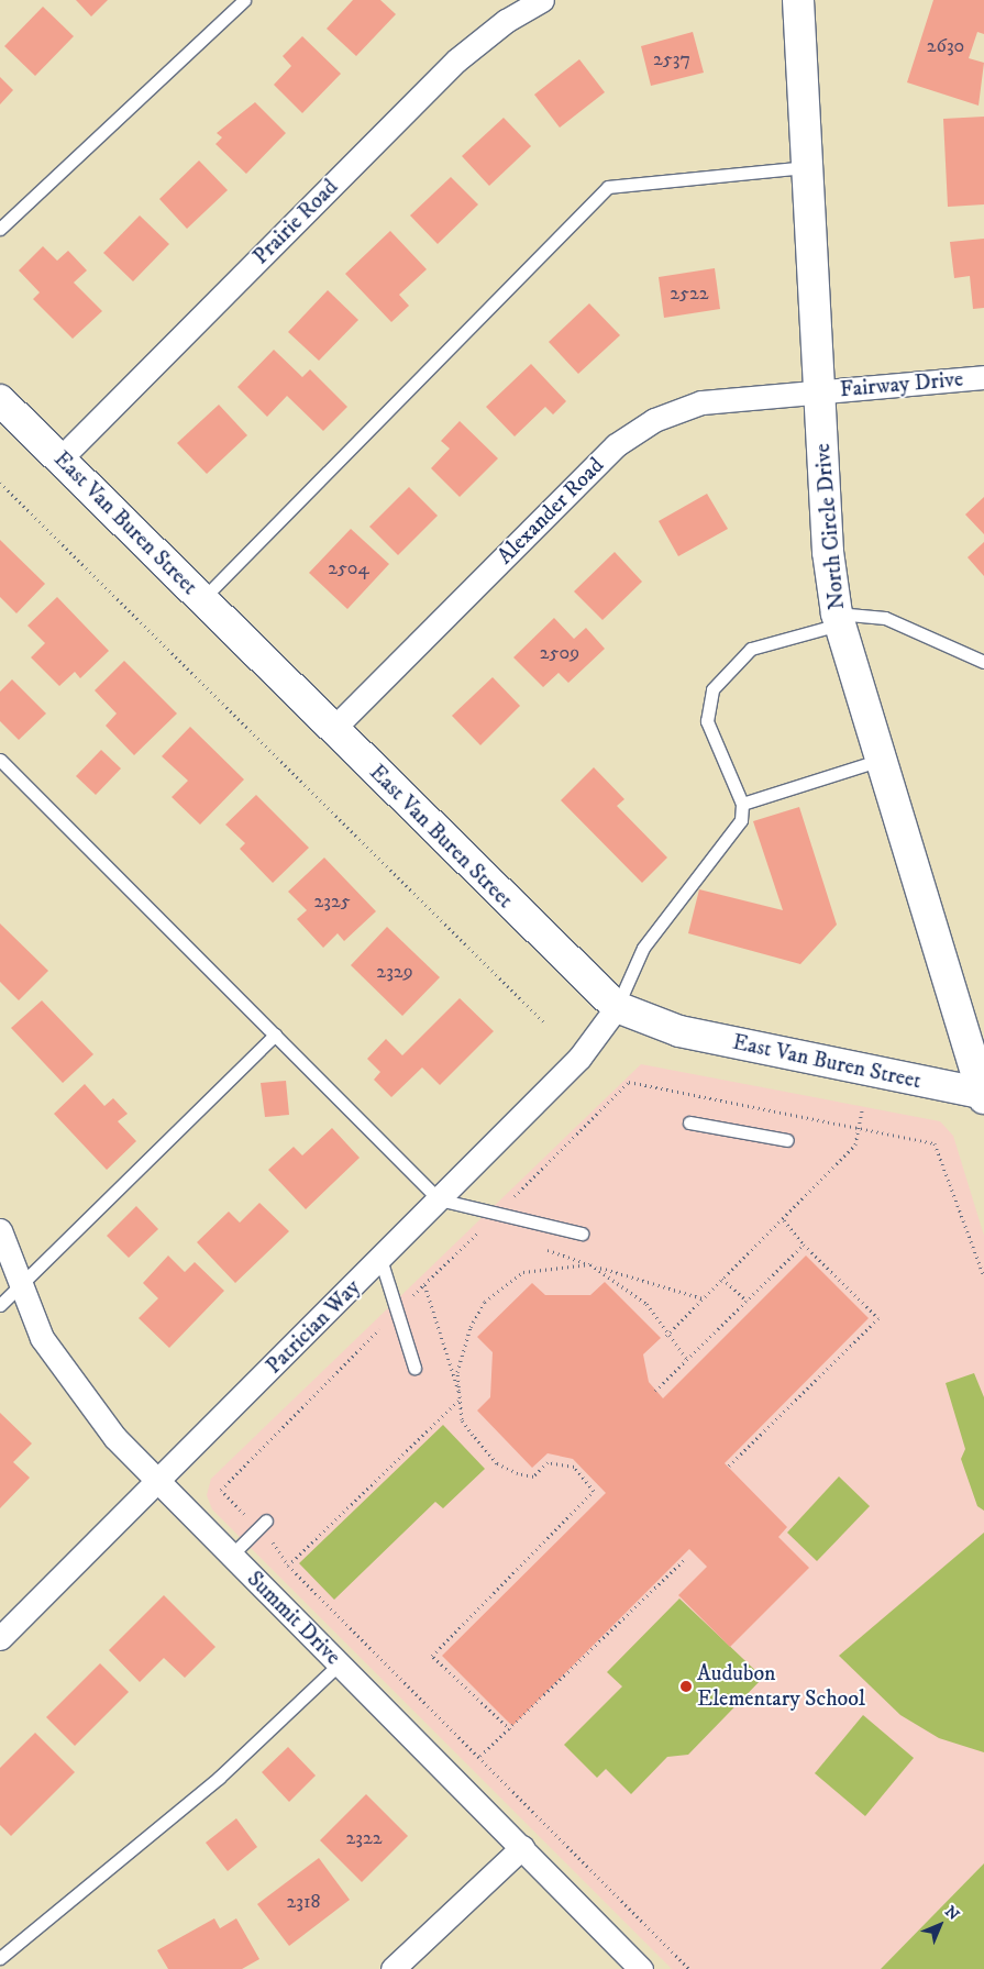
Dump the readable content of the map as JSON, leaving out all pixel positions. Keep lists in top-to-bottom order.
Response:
{
  "streets": {
    "street": [
      "Prairie Road",
      "Fairway Drive",
      "Alexander Road",
      "East Van Buren Street",
      "North Circle Drive",
      "Patrician Way",
      "Summit Drive"
    ]
  },
  "crossings": [
    ["Prairie Road", "East Van Buren Street"],
    ["Fairway Drive", "Alexander Road"],
    ["Fairway Drive", "North Circle Drive"],
    ["Alexander Road", "East Van Buren Street"],
    ["Alexander Road", "North Circle Drive"],
    ["East Van Buren Street", "North Circle Drive"],
    ["East Van Buren Street", "Patrician Way"],
    ["Patrician Way", "Summit Drive"]
  ],
  "places": ["Audubon Elementary School"],
  "house_numbers": [
    "2630",
    "2537",
    "2522",
    "2504",
    "2509",
    "2325",
    "2329",
    "2322",
    "2318"
  ],
  "north": "top right"
}
